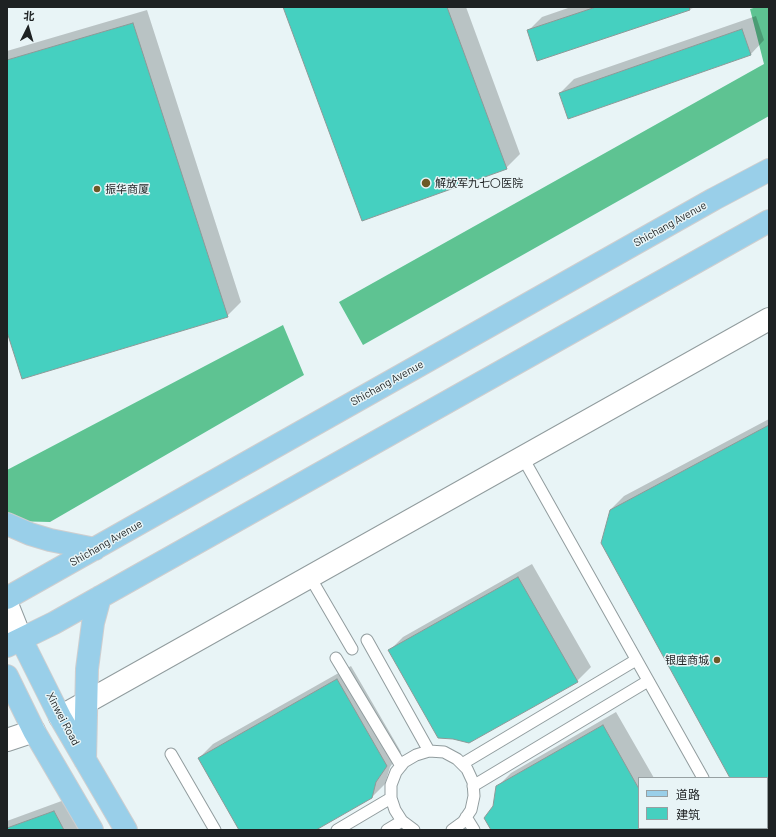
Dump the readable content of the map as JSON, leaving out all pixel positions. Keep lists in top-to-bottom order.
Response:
{
  "streets": {
    "main road": ["Shichang Avenue", "Xinwei Road"]
  },
  "places": ["解放军九七〇医院", "振华商厦", "银座商城"],
  "legend": ["道路", "建筑"],
  "north": "top"
}
